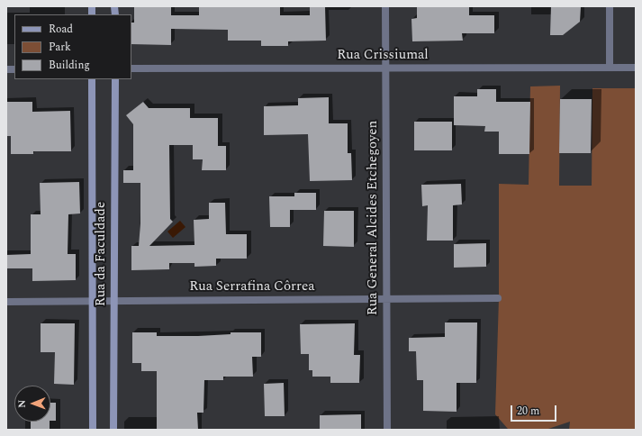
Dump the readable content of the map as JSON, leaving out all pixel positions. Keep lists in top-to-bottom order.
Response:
{
  "streets": {
    "street": [
      "Rua Crissiumal",
      "Rua General Alcides Etchegoyen",
      "Rua da Faculdade",
      "Rua Serrafina Côrrea"
    ]
  },
  "crossings": [
    ["Rua Crissiumal", "Rua General Alcides Etchegoyen"],
    ["Rua General Alcides Etchegoyen", "Rua Serrafina Côrrea"],
    ["Rua da Faculdade", "Rua Serrafina Côrrea"]
  ],
  "legend": ["Road", "Park", "Building"],
  "scale_bar": "20 m",
  "north": "left"
}
